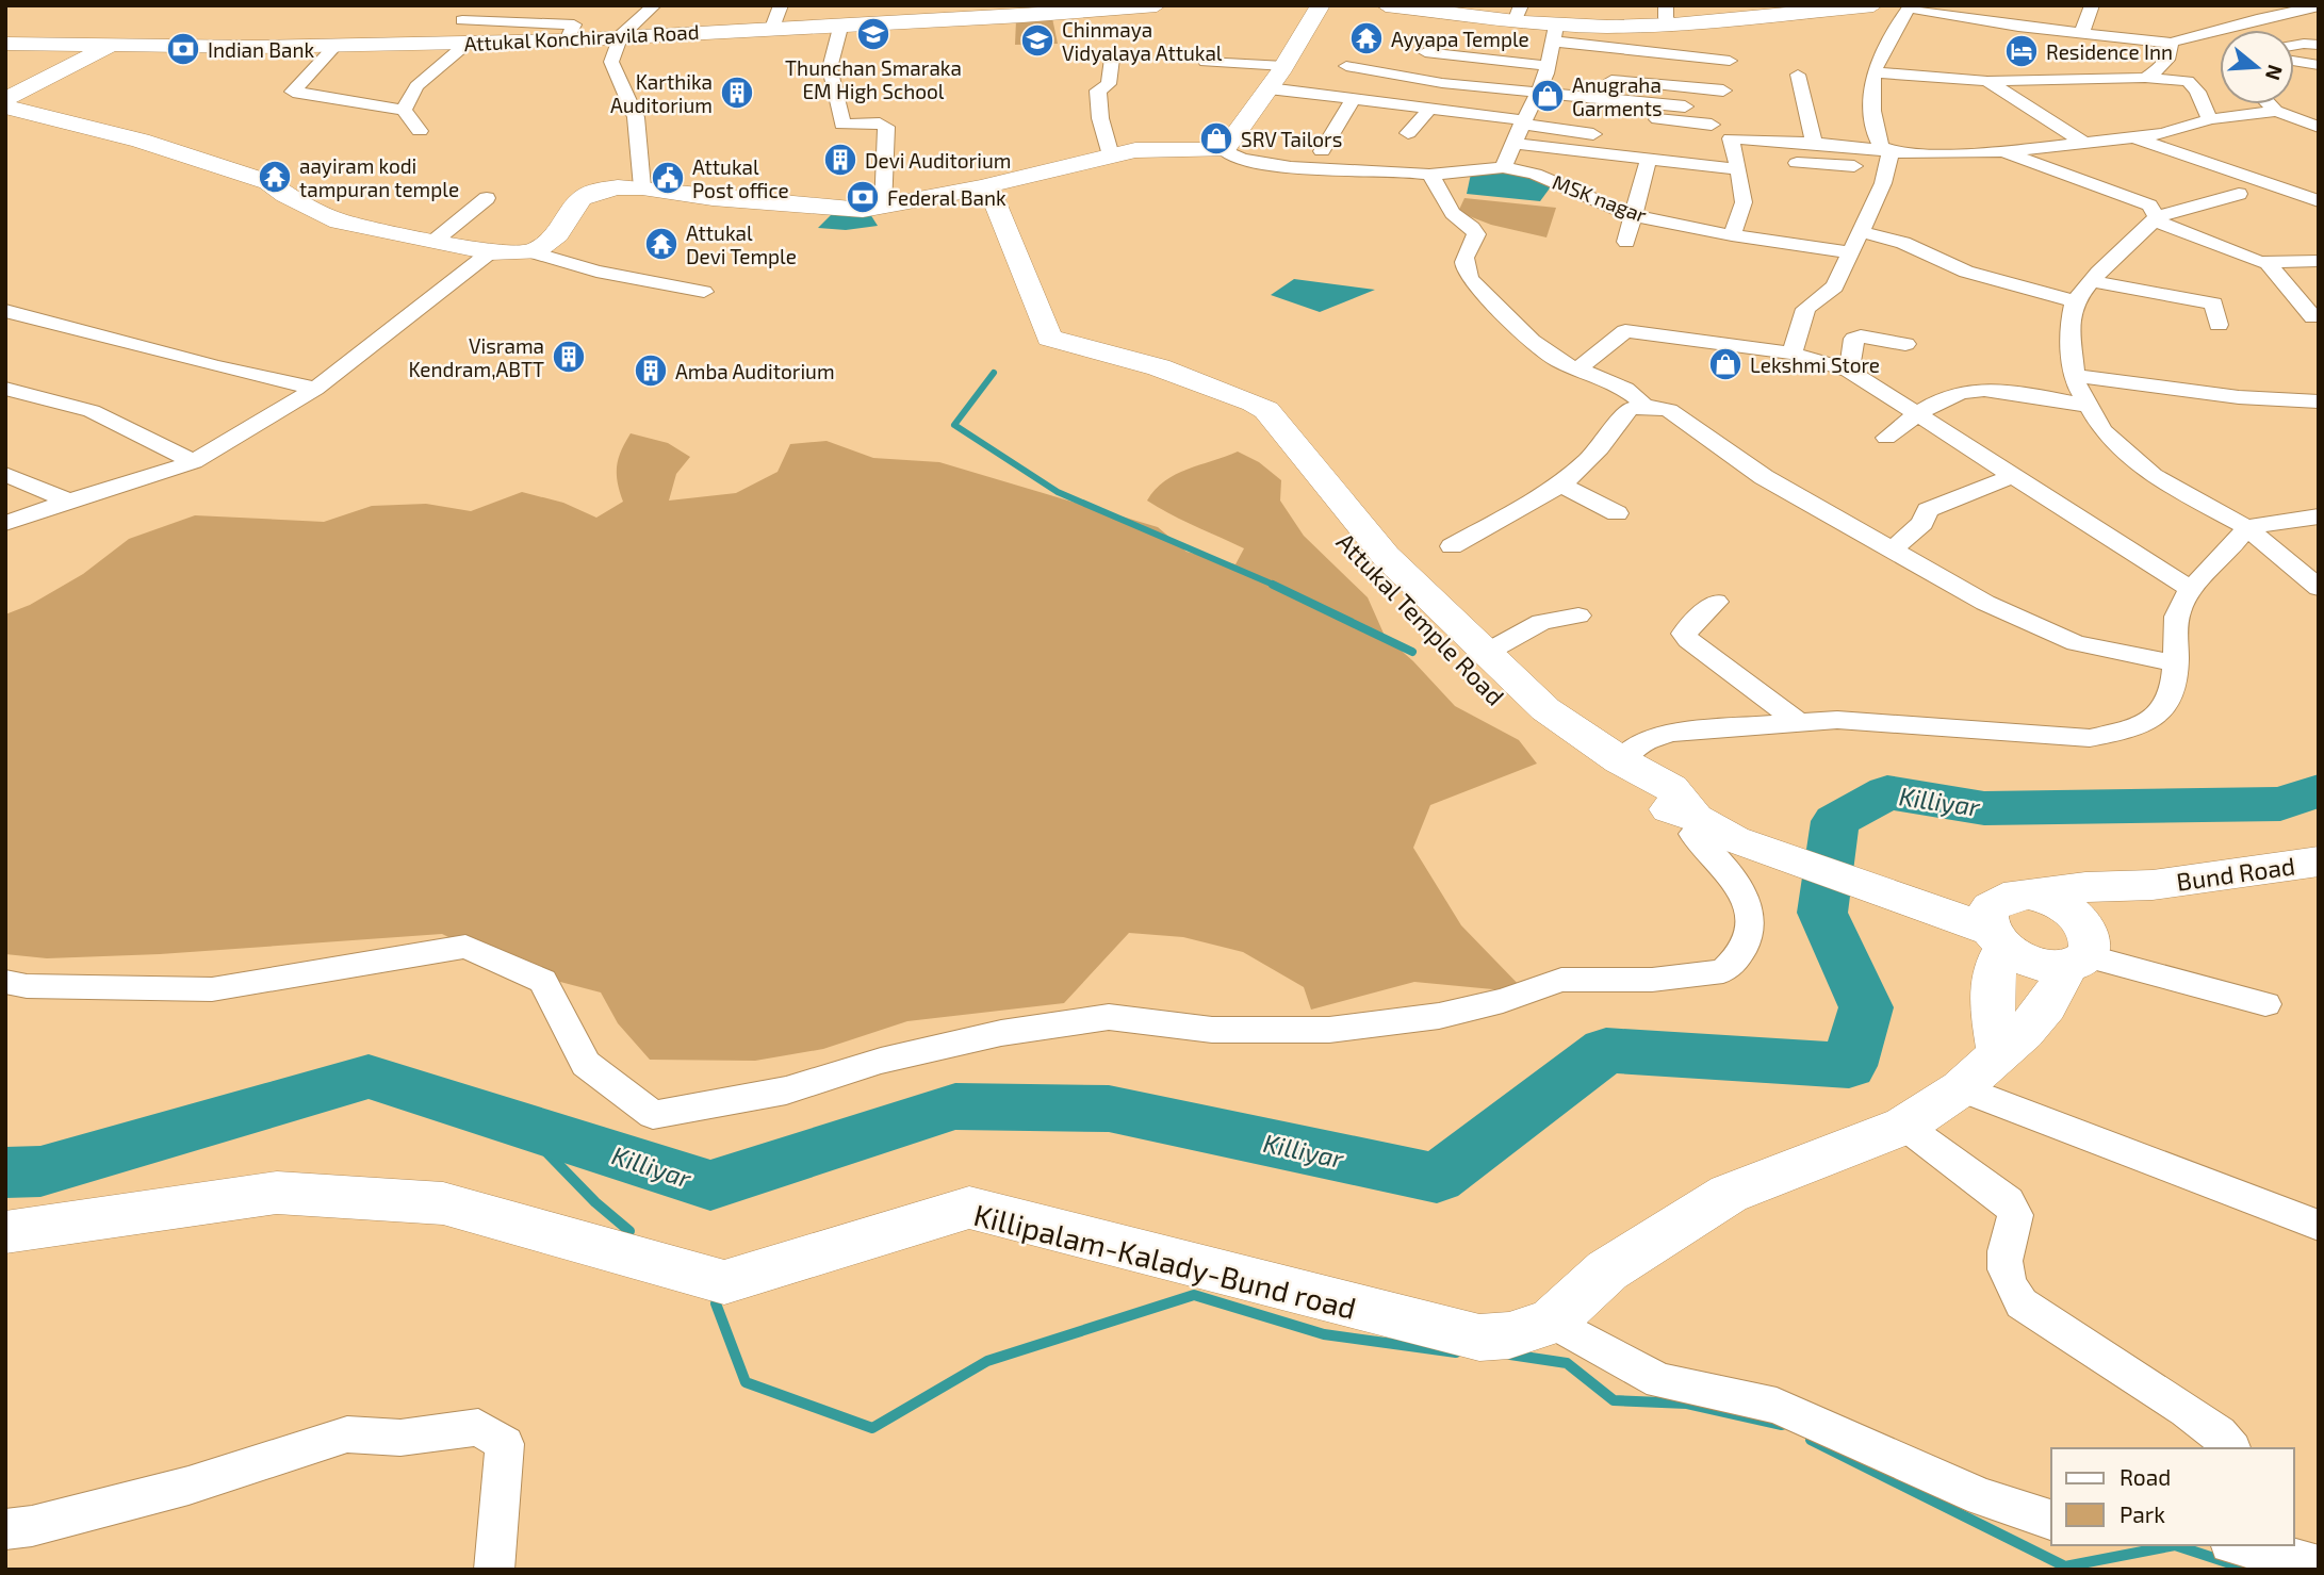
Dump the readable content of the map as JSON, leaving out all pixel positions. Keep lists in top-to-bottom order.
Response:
{
  "streets": {
    "street": [
      "Attukal Konchiravila Road",
      "MSK nagar",
      "Attukal Temple Road",
      "Bund Road",
      "Killipalam-Kalady-Bund road"
    ]
  },
  "crossings": [
    ["Bund Road", "Killipalam-Kalady-Bund road"]
  ],
  "water": ["Killiyar"],
  "places": {
    "school or university": ["Thunchan Smaraka EM High School", "Chinmaya Vidyalaya Attukal"],
    "temple": ["Ayyapa Temple", "aayiram kodi tampuran temple", "Attukal Devi Temple"],
    "bank": ["Indian Bank", "Federal Bank"],
    "hotel": ["Residence Inn"],
    "building": [
      "Karthika Auditorium",
      "Devi Auditorium",
      "Visrama Kendram,ABTT",
      "Amba Auditorium"
    ],
    "shop": ["Anugraha Garments", "SRV Tailors", "Lekshmi Store"],
    "public building": ["Attukal Post office"]
  },
  "legend": ["Road", "Park"],
  "north": "right"
}
